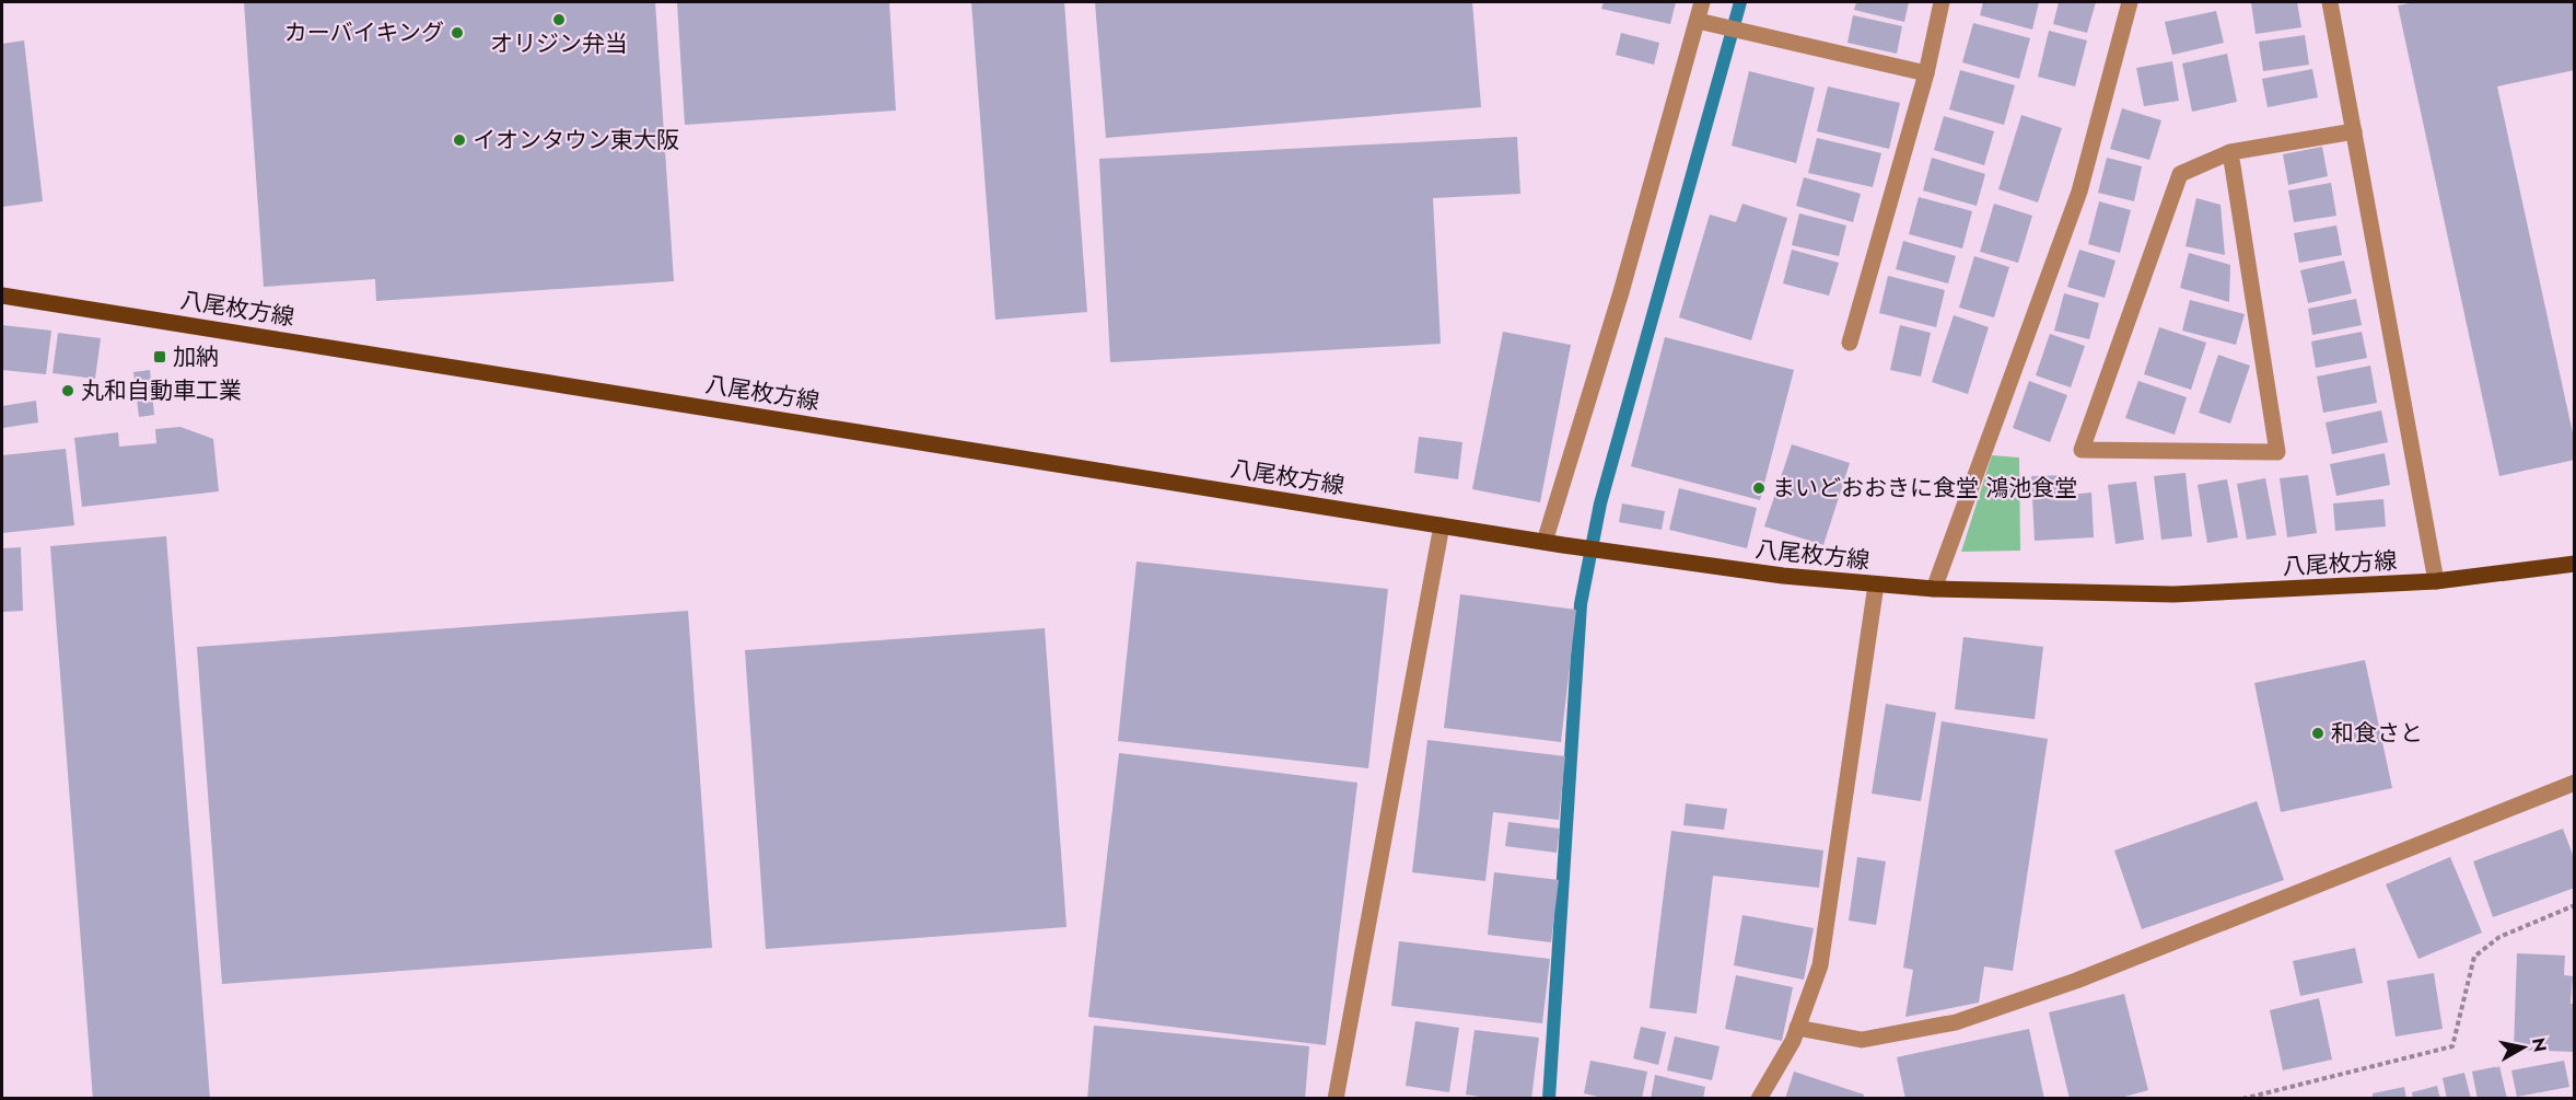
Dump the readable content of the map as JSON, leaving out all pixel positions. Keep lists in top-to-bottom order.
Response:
{
  "streets": {
    "main road": ["八尾枚方線"]
  },
  "places": {
    "other": [
      "オリジン弁当",
      "カーバイキング",
      "イオンタウン東大阪",
      "丸和自動車工業",
      "まいどおおきに食堂 鴻池食堂",
      "和食さと"
    ],
    "transit": ["加納"]
  },
  "north": "right"
}
